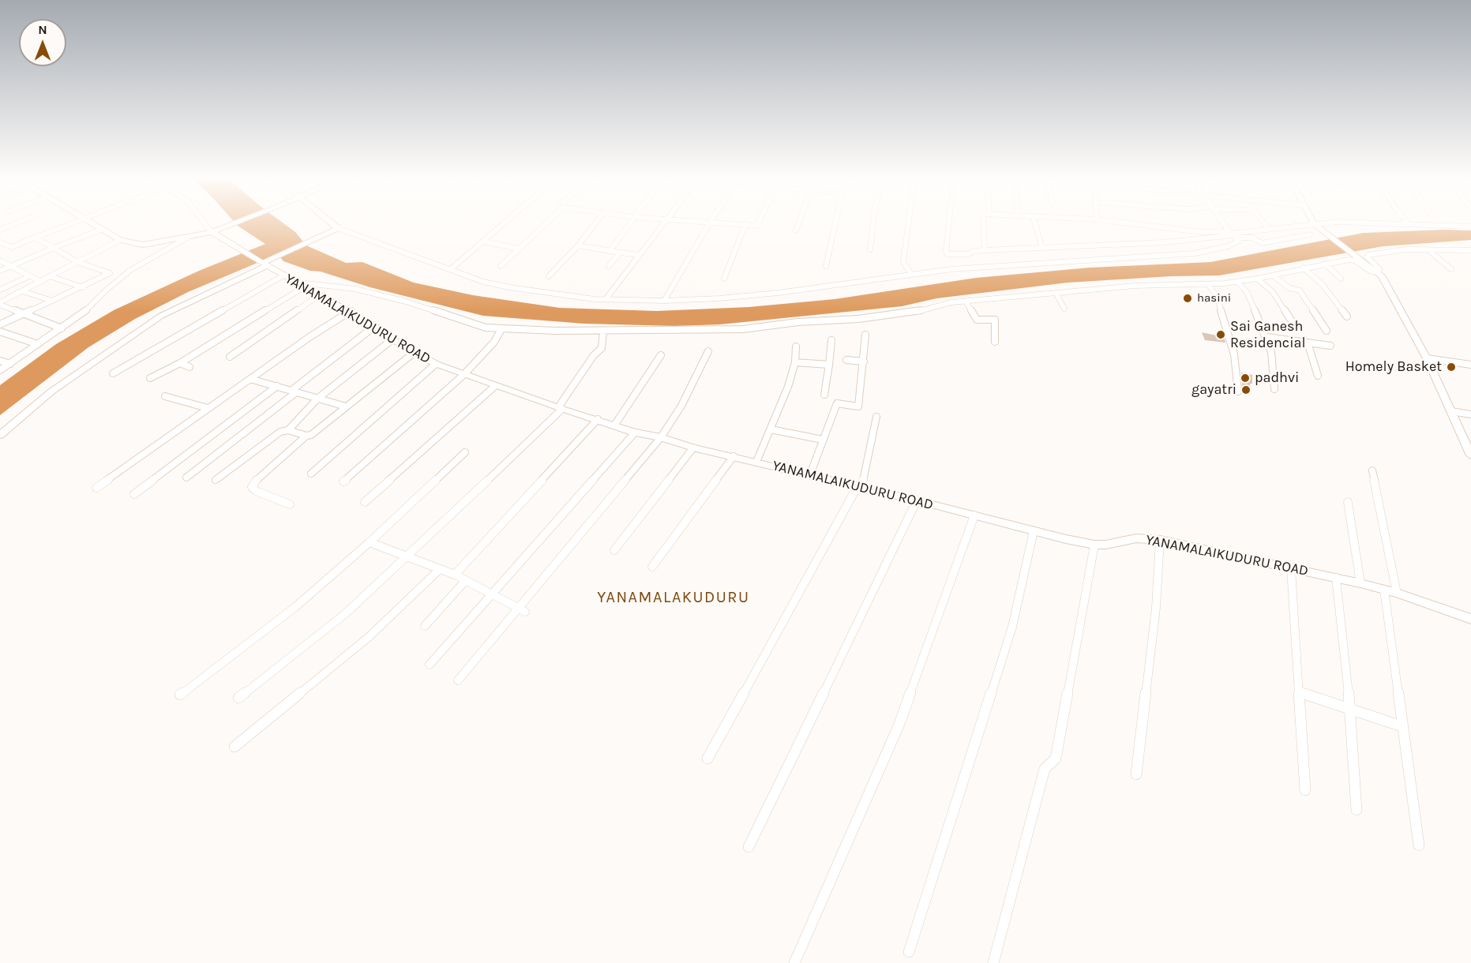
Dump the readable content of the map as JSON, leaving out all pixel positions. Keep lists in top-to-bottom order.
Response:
{
  "streets": {
    "street": ["YANAMALAIKUDURU ROAD"]
  },
  "districts": ["YANAMALAKUDURU"],
  "places": [
    "hasini",
    "Sai Ganesh Residencial",
    "Homely Basket",
    "padhvi",
    "gayatri"
  ],
  "north": "top"
}
